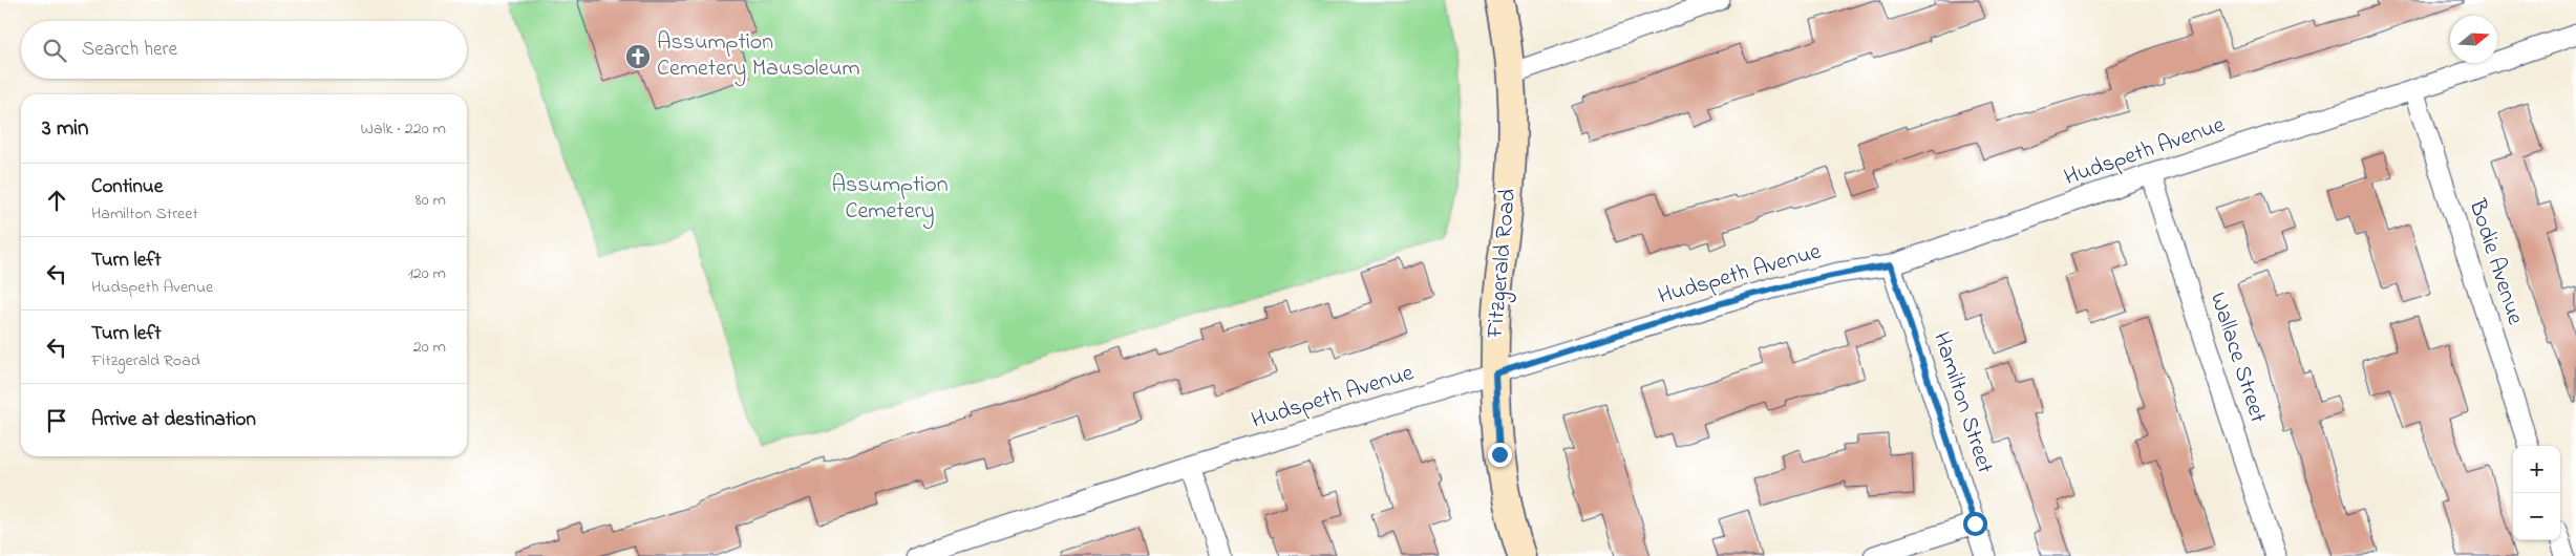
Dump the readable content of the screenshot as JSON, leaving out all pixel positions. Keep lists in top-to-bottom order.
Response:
{
  "streets": {
    "main road": ["Fitzgerald Road"],
    "street": [
      "Hudspeth Avenue",
      "Bodie Avenue",
      "Wallace Street",
      "Hamilton Street"
    ]
  },
  "crossings": [
    ["Hudspeth Avenue", "Bodie Avenue"],
    ["Hudspeth Avenue", "Fitzgerald Road"],
    ["Hudspeth Avenue", "Wallace Street"],
    ["Hudspeth Avenue", "Hamilton Street"]
  ],
  "parks": ["Assumption Cemetery"],
  "places": {
    "church": ["Assumption Cemetery Mausoleum"]
  },
  "north": "right",
  "page": {
    "search": "Search here",
    "heading": ["3 min", "Walk · 220 m"],
    "list": [
      ["Continue", "Hamilton Street", "80 m"],
      ["Turn left", "Hudspeth Avenue", "120 m"],
      ["Turn left", "Fitzgerald Road", "20 m"],
      "Arrive at destination"
    ],
    "map_buttons": ["+", "−"]
  }
}
